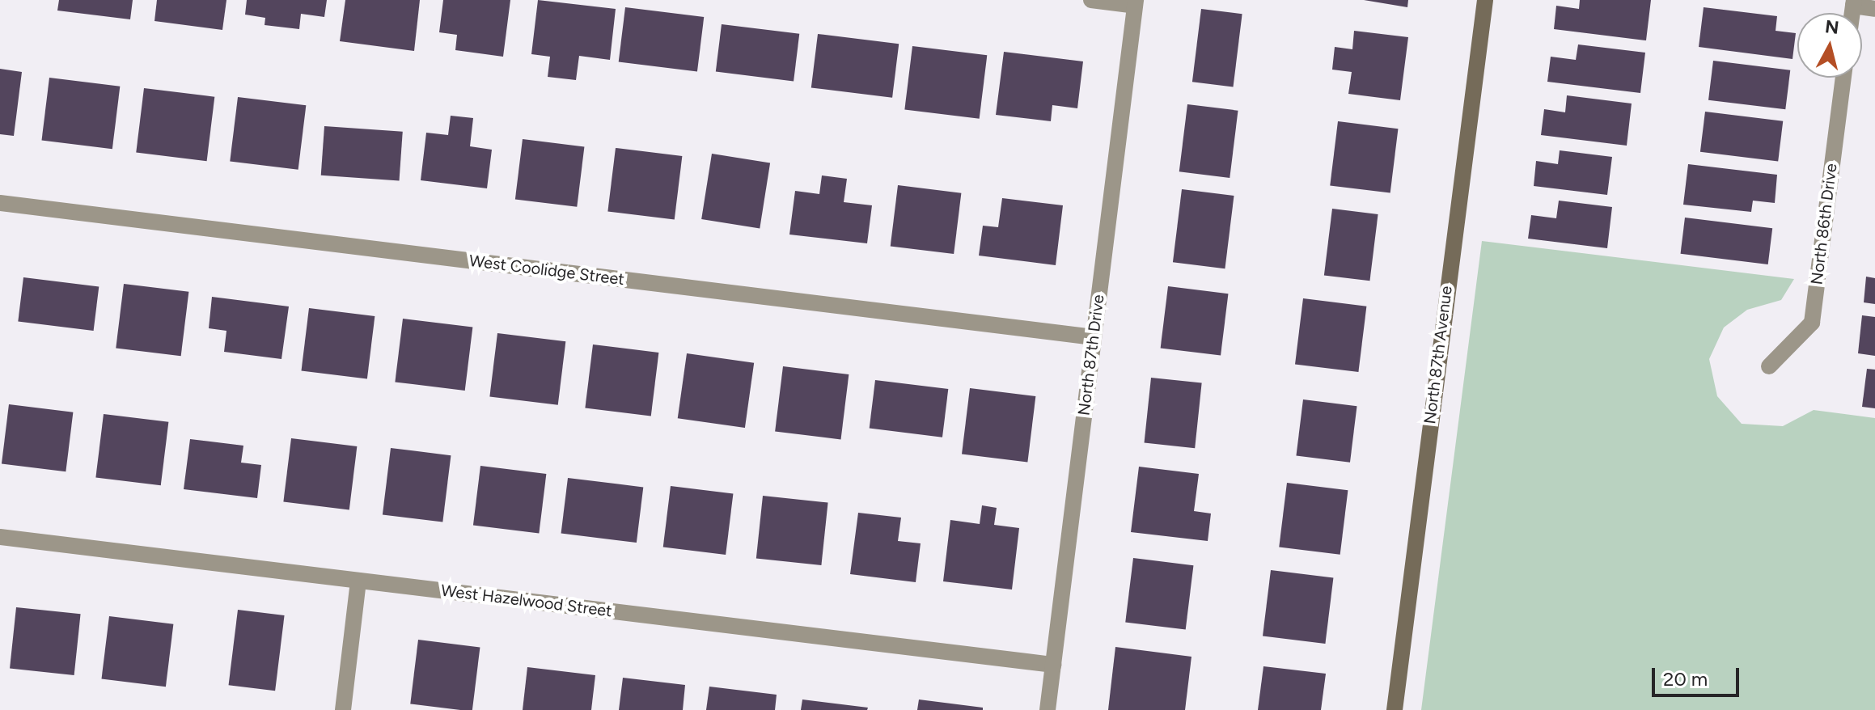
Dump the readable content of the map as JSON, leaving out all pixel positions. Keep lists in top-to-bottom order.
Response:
{
  "streets": {
    "street": [
      "North 86th Drive",
      "West Coolidge Street",
      "North 87th Drive",
      "North 87th Avenue",
      "West Hazelwood Street"
    ]
  },
  "crossings": [
    ["West Coolidge Street", "North 87th Drive"],
    ["North 87th Drive", "West Hazelwood Street"]
  ],
  "scale_bar": "20 m",
  "north": "top"
}
